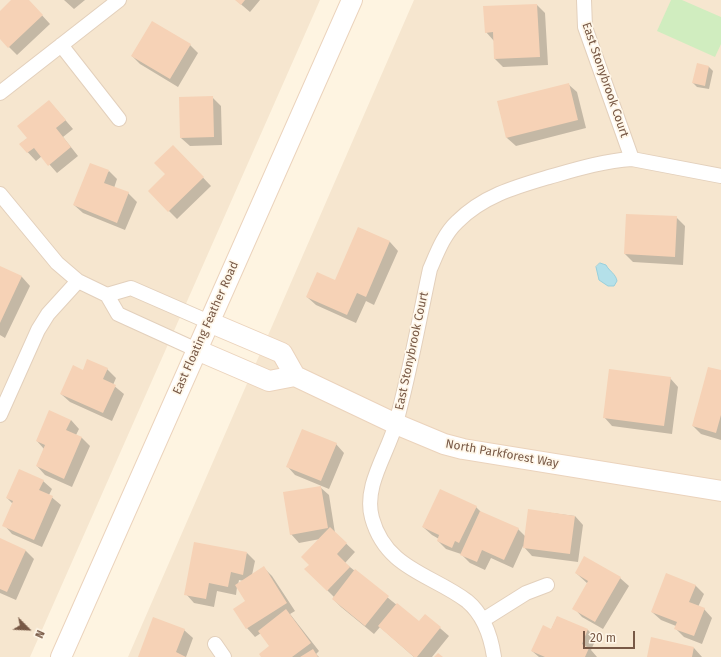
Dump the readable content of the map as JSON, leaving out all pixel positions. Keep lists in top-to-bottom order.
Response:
{
  "streets": {
    "main road": ["East Floating Feather Road", "North Parkforest Way"],
    "street": ["East Stonybrook Court"]
  },
  "crossings": [
    ["East Stonybrook Court", "North Parkforest Way"]
  ],
  "scale_bar": "20 m",
  "north": "bottom right"
}
